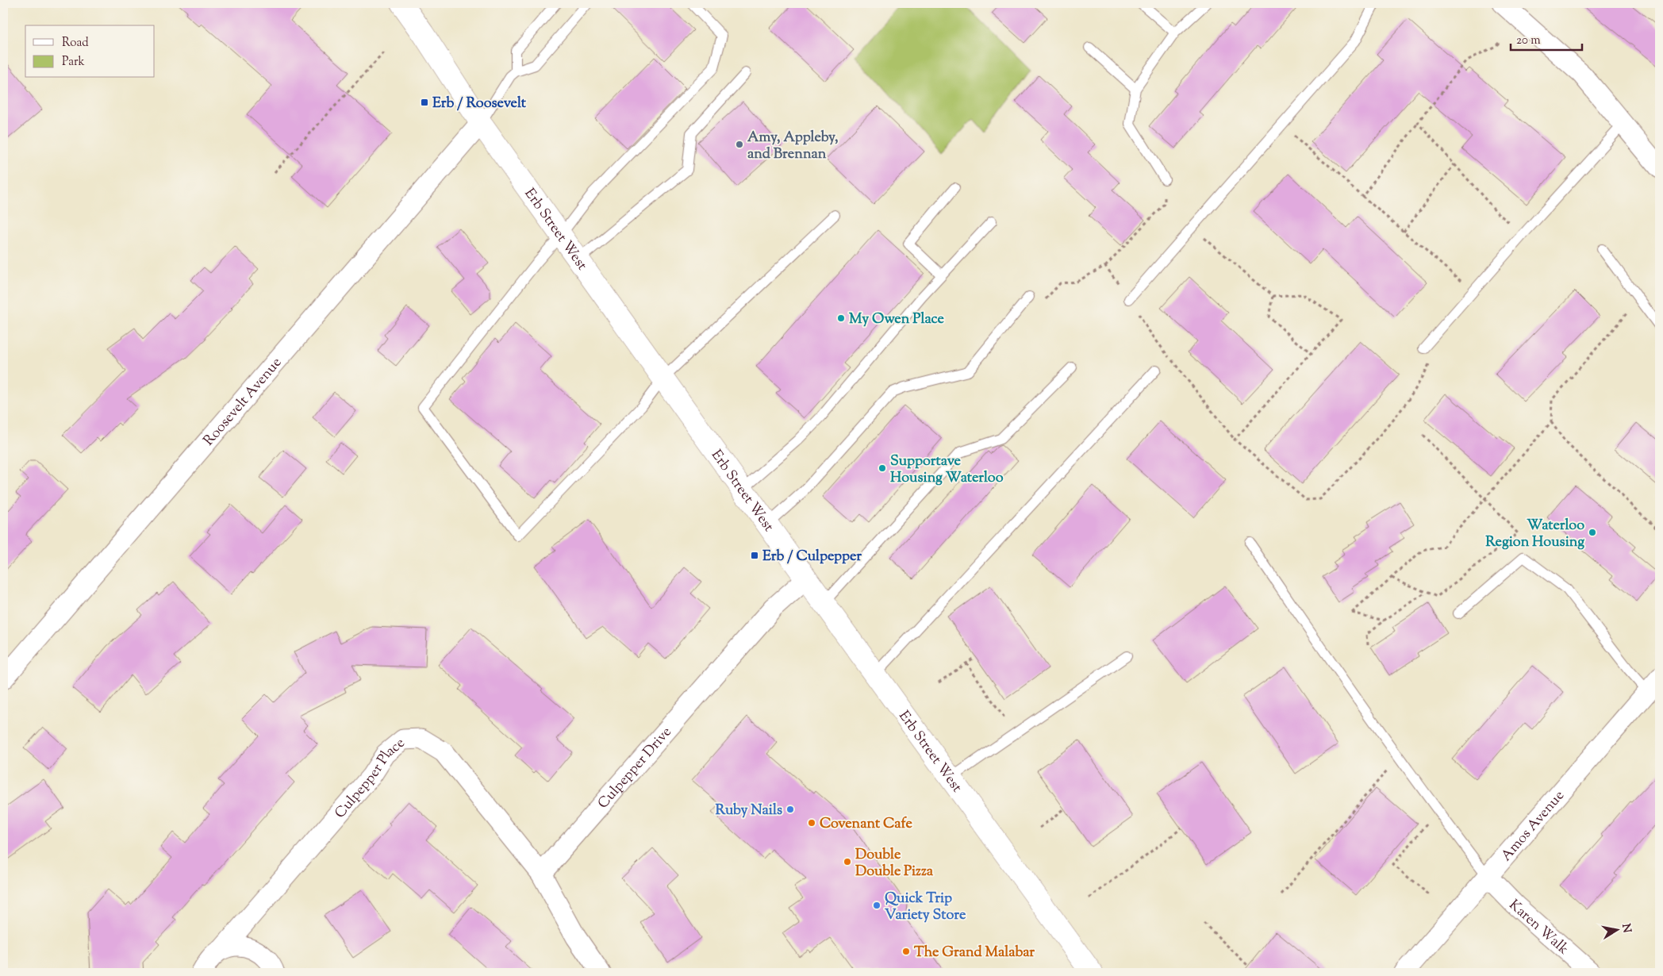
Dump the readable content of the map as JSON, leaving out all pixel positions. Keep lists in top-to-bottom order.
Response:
{
  "streets": {
    "main road": ["Erb Street West"],
    "street": [
      "Roosevelt Avenue",
      "Culpepper Drive",
      "Culpepper Place",
      "Amos Avenue",
      "Karen Walk"
    ]
  },
  "crossings": [
    ["Erb Street West", "Roosevelt Avenue"],
    ["Erb Street West", "Culpepper Drive"],
    ["Culpepper Drive", "Culpepper Place"],
    ["Amos Avenue", "Karen Walk"]
  ],
  "places": {
    "transit": ["Erb / Roosevelt", "Erb / Culpepper"],
    "other": [
      "Amy, Appleby, and Brennan",
      "My Owen Place",
      "Supportave Housing Waterloo",
      "Waterloo Region Housing",
      "Ruby Nails",
      "Covenant Cafe",
      "Double Double Pizza",
      "Quick Trip Variety Store",
      "The Grand Malabar"
    ]
  },
  "legend": ["Road", "Park"],
  "scale_bar": "20 m",
  "north": "right"
}
